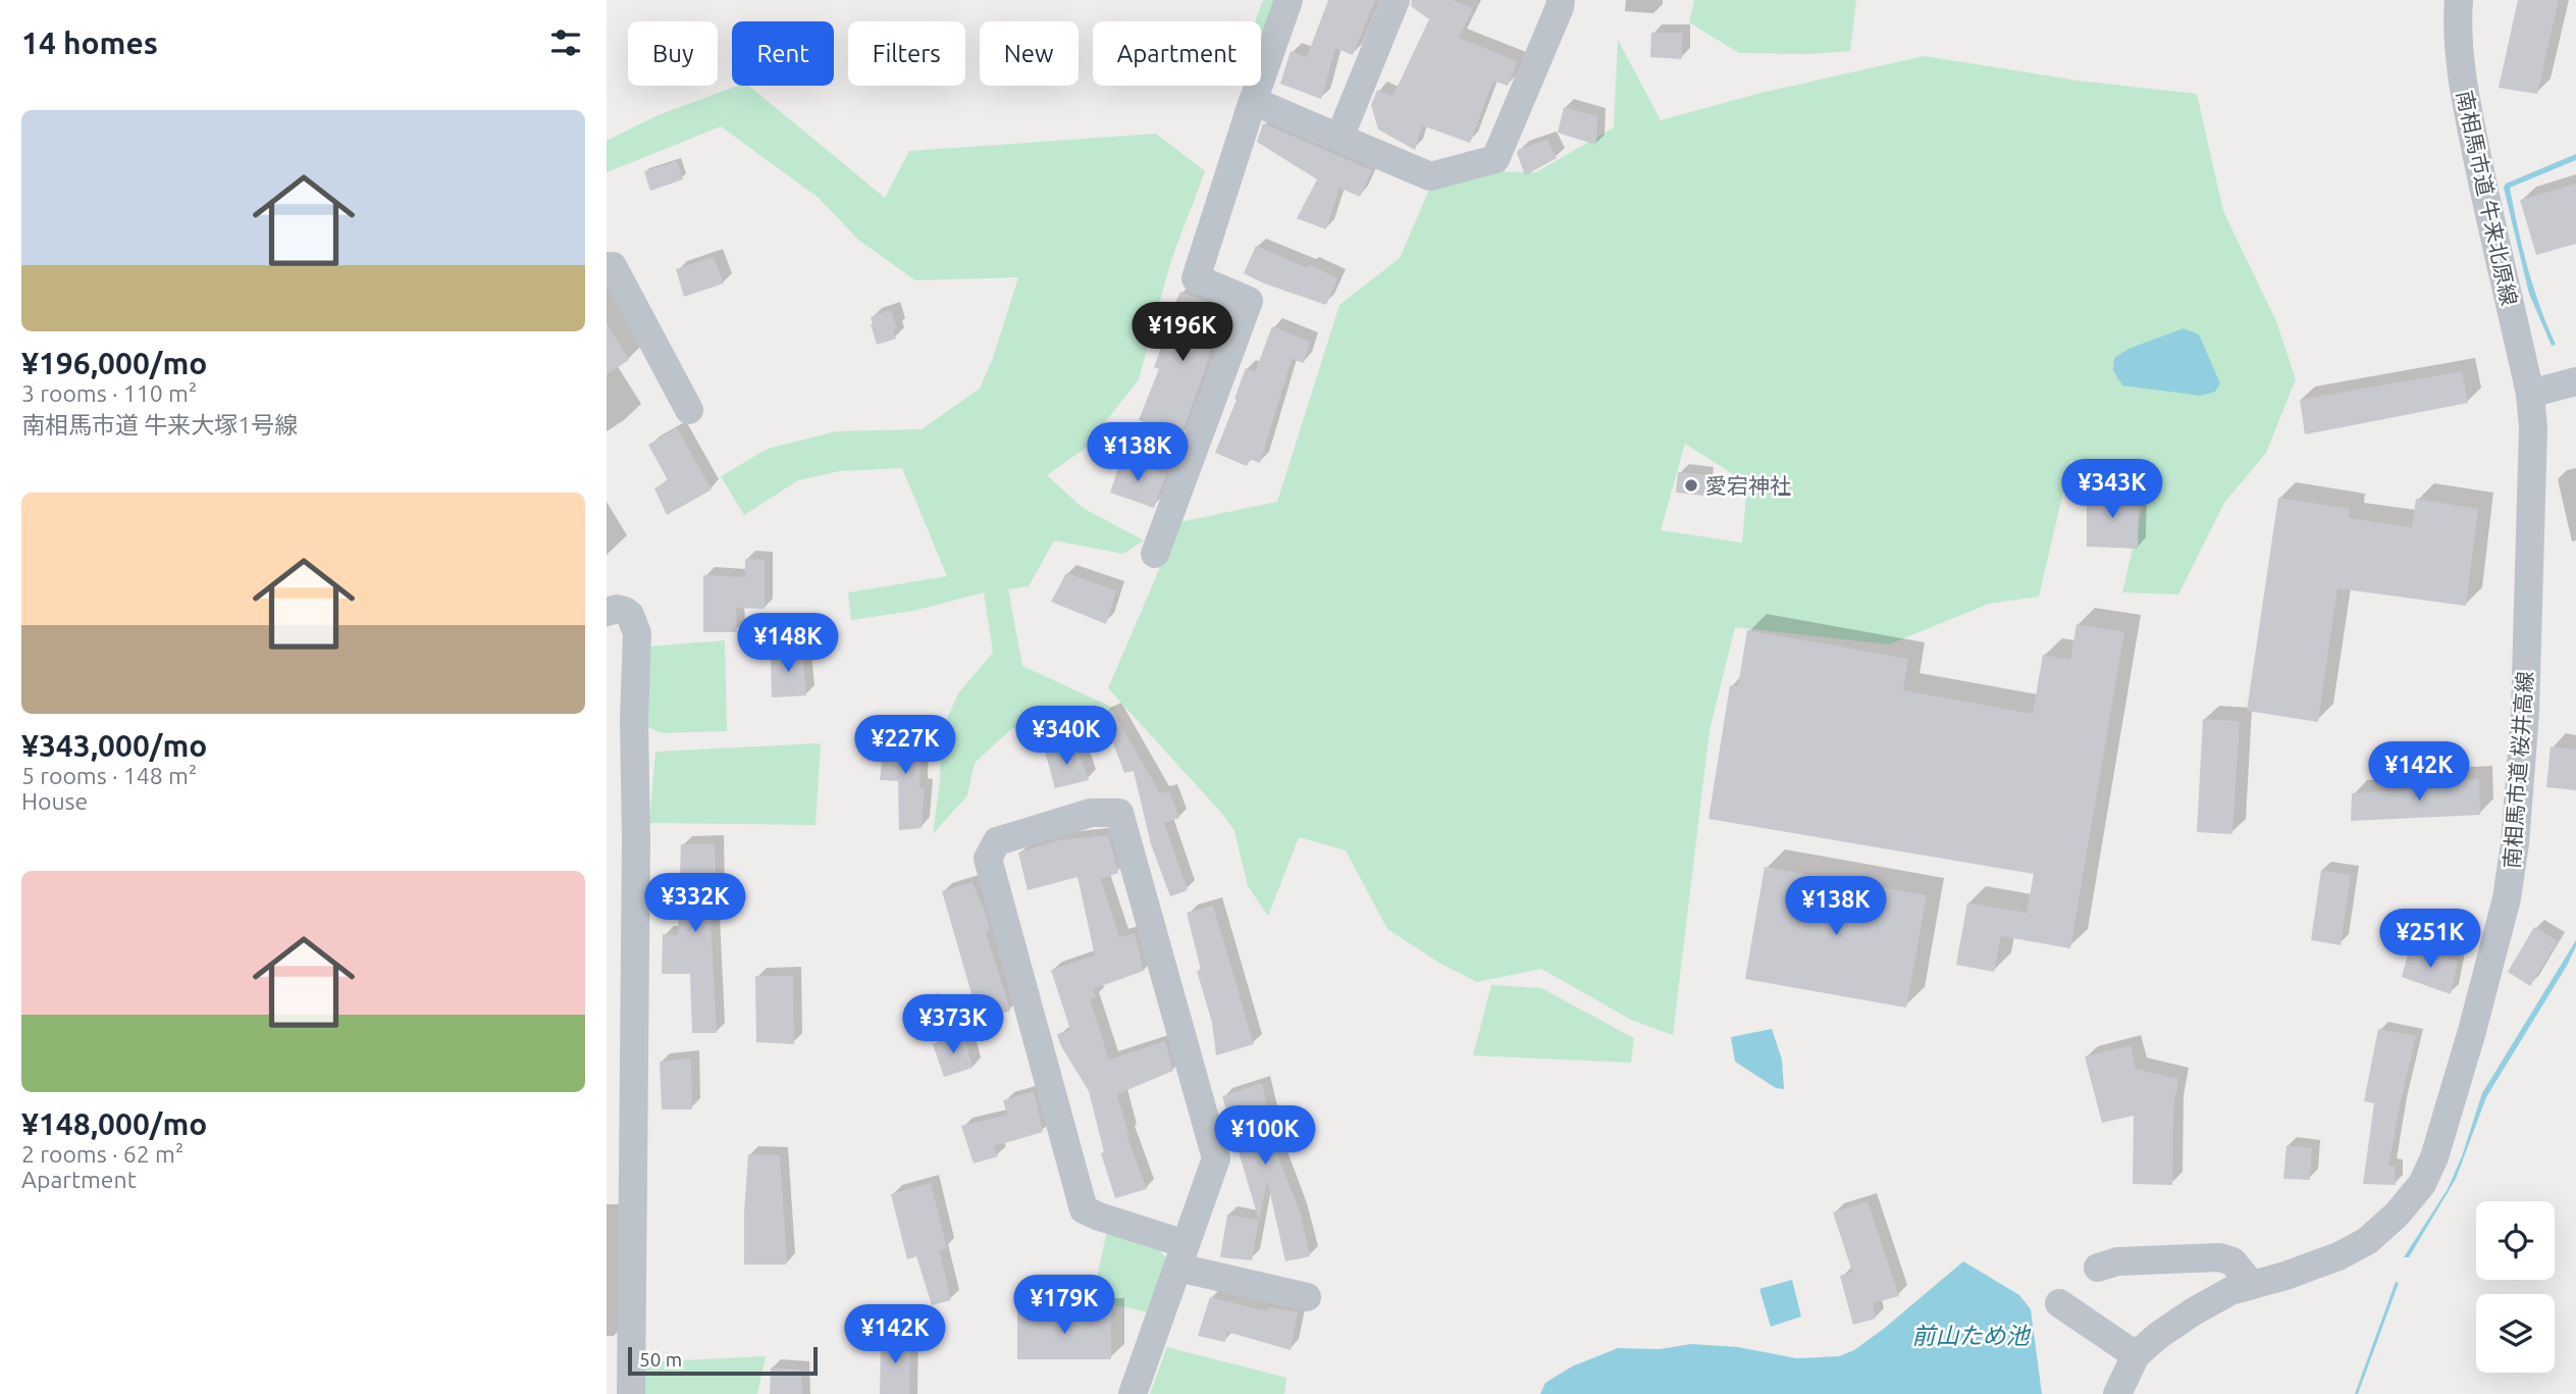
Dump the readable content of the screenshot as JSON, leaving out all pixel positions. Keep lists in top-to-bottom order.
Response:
{
  "streets": {
    "street": ["南相馬市道 牛来北原線", "南相馬市道 桜井高線"]
  },
  "crossings": [
    ["南相馬市道 牛来北原線", "南相馬市道 桜井高線"]
  ],
  "water": ["前山ため池"],
  "places": ["愛宕神社"],
  "scale_bar": "50 m",
  "page": {
    "heading": "14 homes",
    "chip": [
      "Buy",
      "Rent",
      "Filters",
      "New",
      "Apartment"
    ],
    "list": [
      {
        "name": "¥196,000/mo",
        "note": "3 rooms · 110 m² · 南相馬市道 牛来大塚1号線"
      },
      {
        "name": "¥343,000/mo",
        "note": "5 rooms · 148 m² · House"
      },
      {
        "name": "¥148,000/mo",
        "note": "2 rooms · 62 m² · Apartment"
      }
    ],
    "price": [
      "¥196K",
      "¥138K",
      "¥343K",
      "¥148K",
      "¥340K",
      "¥227K",
      "¥142K",
      "¥332K",
      "¥138K",
      "¥251K",
      "¥373K",
      "¥100K",
      "¥179K",
      "¥142K"
    ],
    "scale": "50 m"
  }
}
